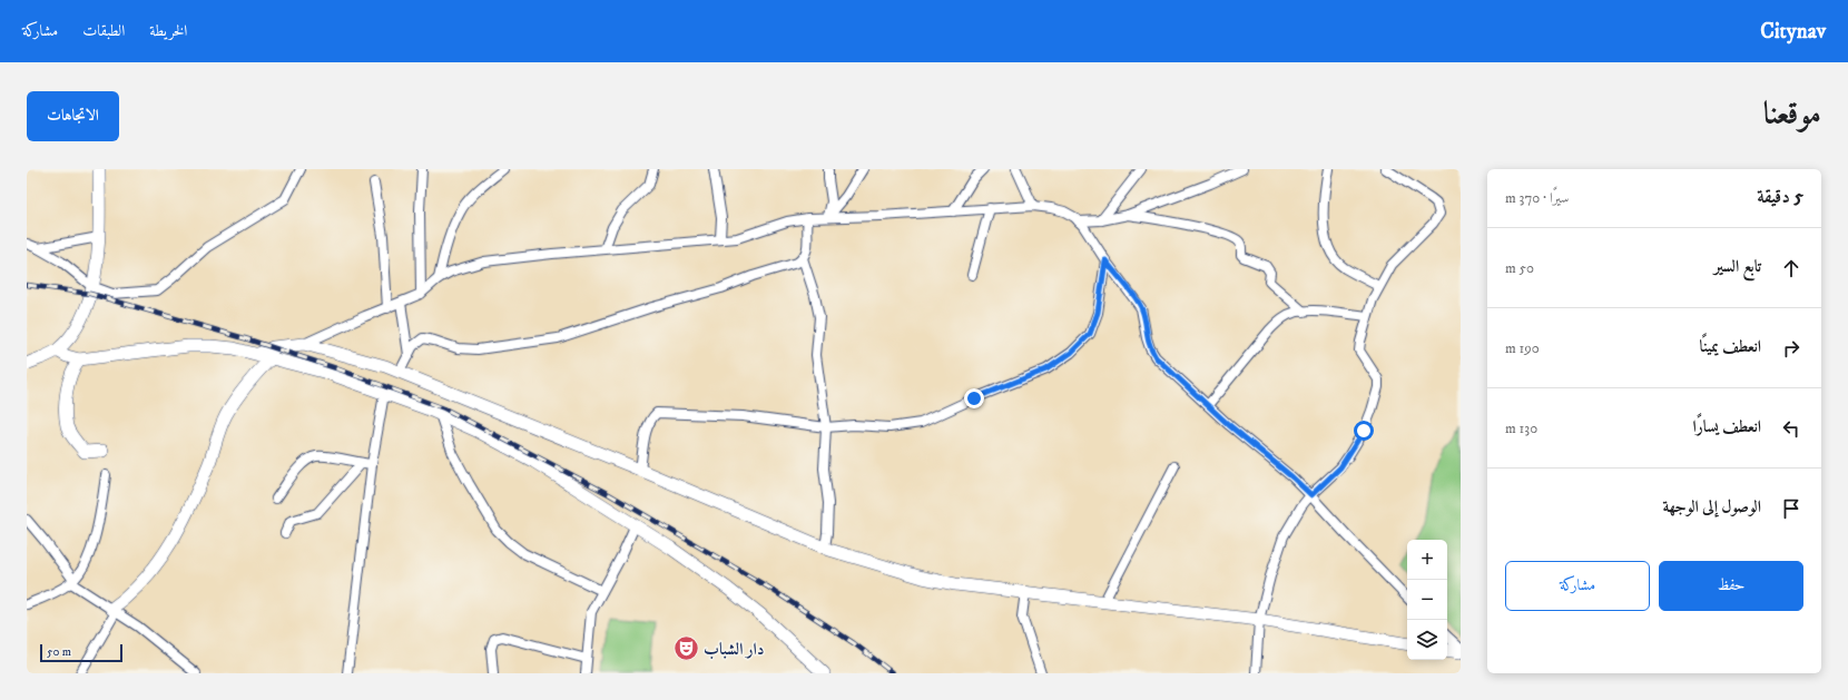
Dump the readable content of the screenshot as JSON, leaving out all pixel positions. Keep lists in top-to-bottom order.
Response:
{
  "places": {
    "theatre": ["دار الشباب"]
  },
  "scale_bar": "50 m",
  "page": {
    "header": "Citynav",
    "nav": ["الخريطة", "الطبقات", "مشاركة"],
    "title": "موقعنا",
    "buttons": [
      "الاتجاهات",
      ["حفظ", "مشاركة"]
    ],
    "heading": ["5 دقيقة", "سيرًا · 370 m"],
    "list": [
      ["تابع السير", "50 m"],
      ["انعطف يمينًا", "190 m"],
      ["انعطف يسارًا", "130 m"],
      "الوصول إلى الوجهة"
    ],
    "map_buttons": ["+", "−"],
    "scale": "50 m"
  }
}
